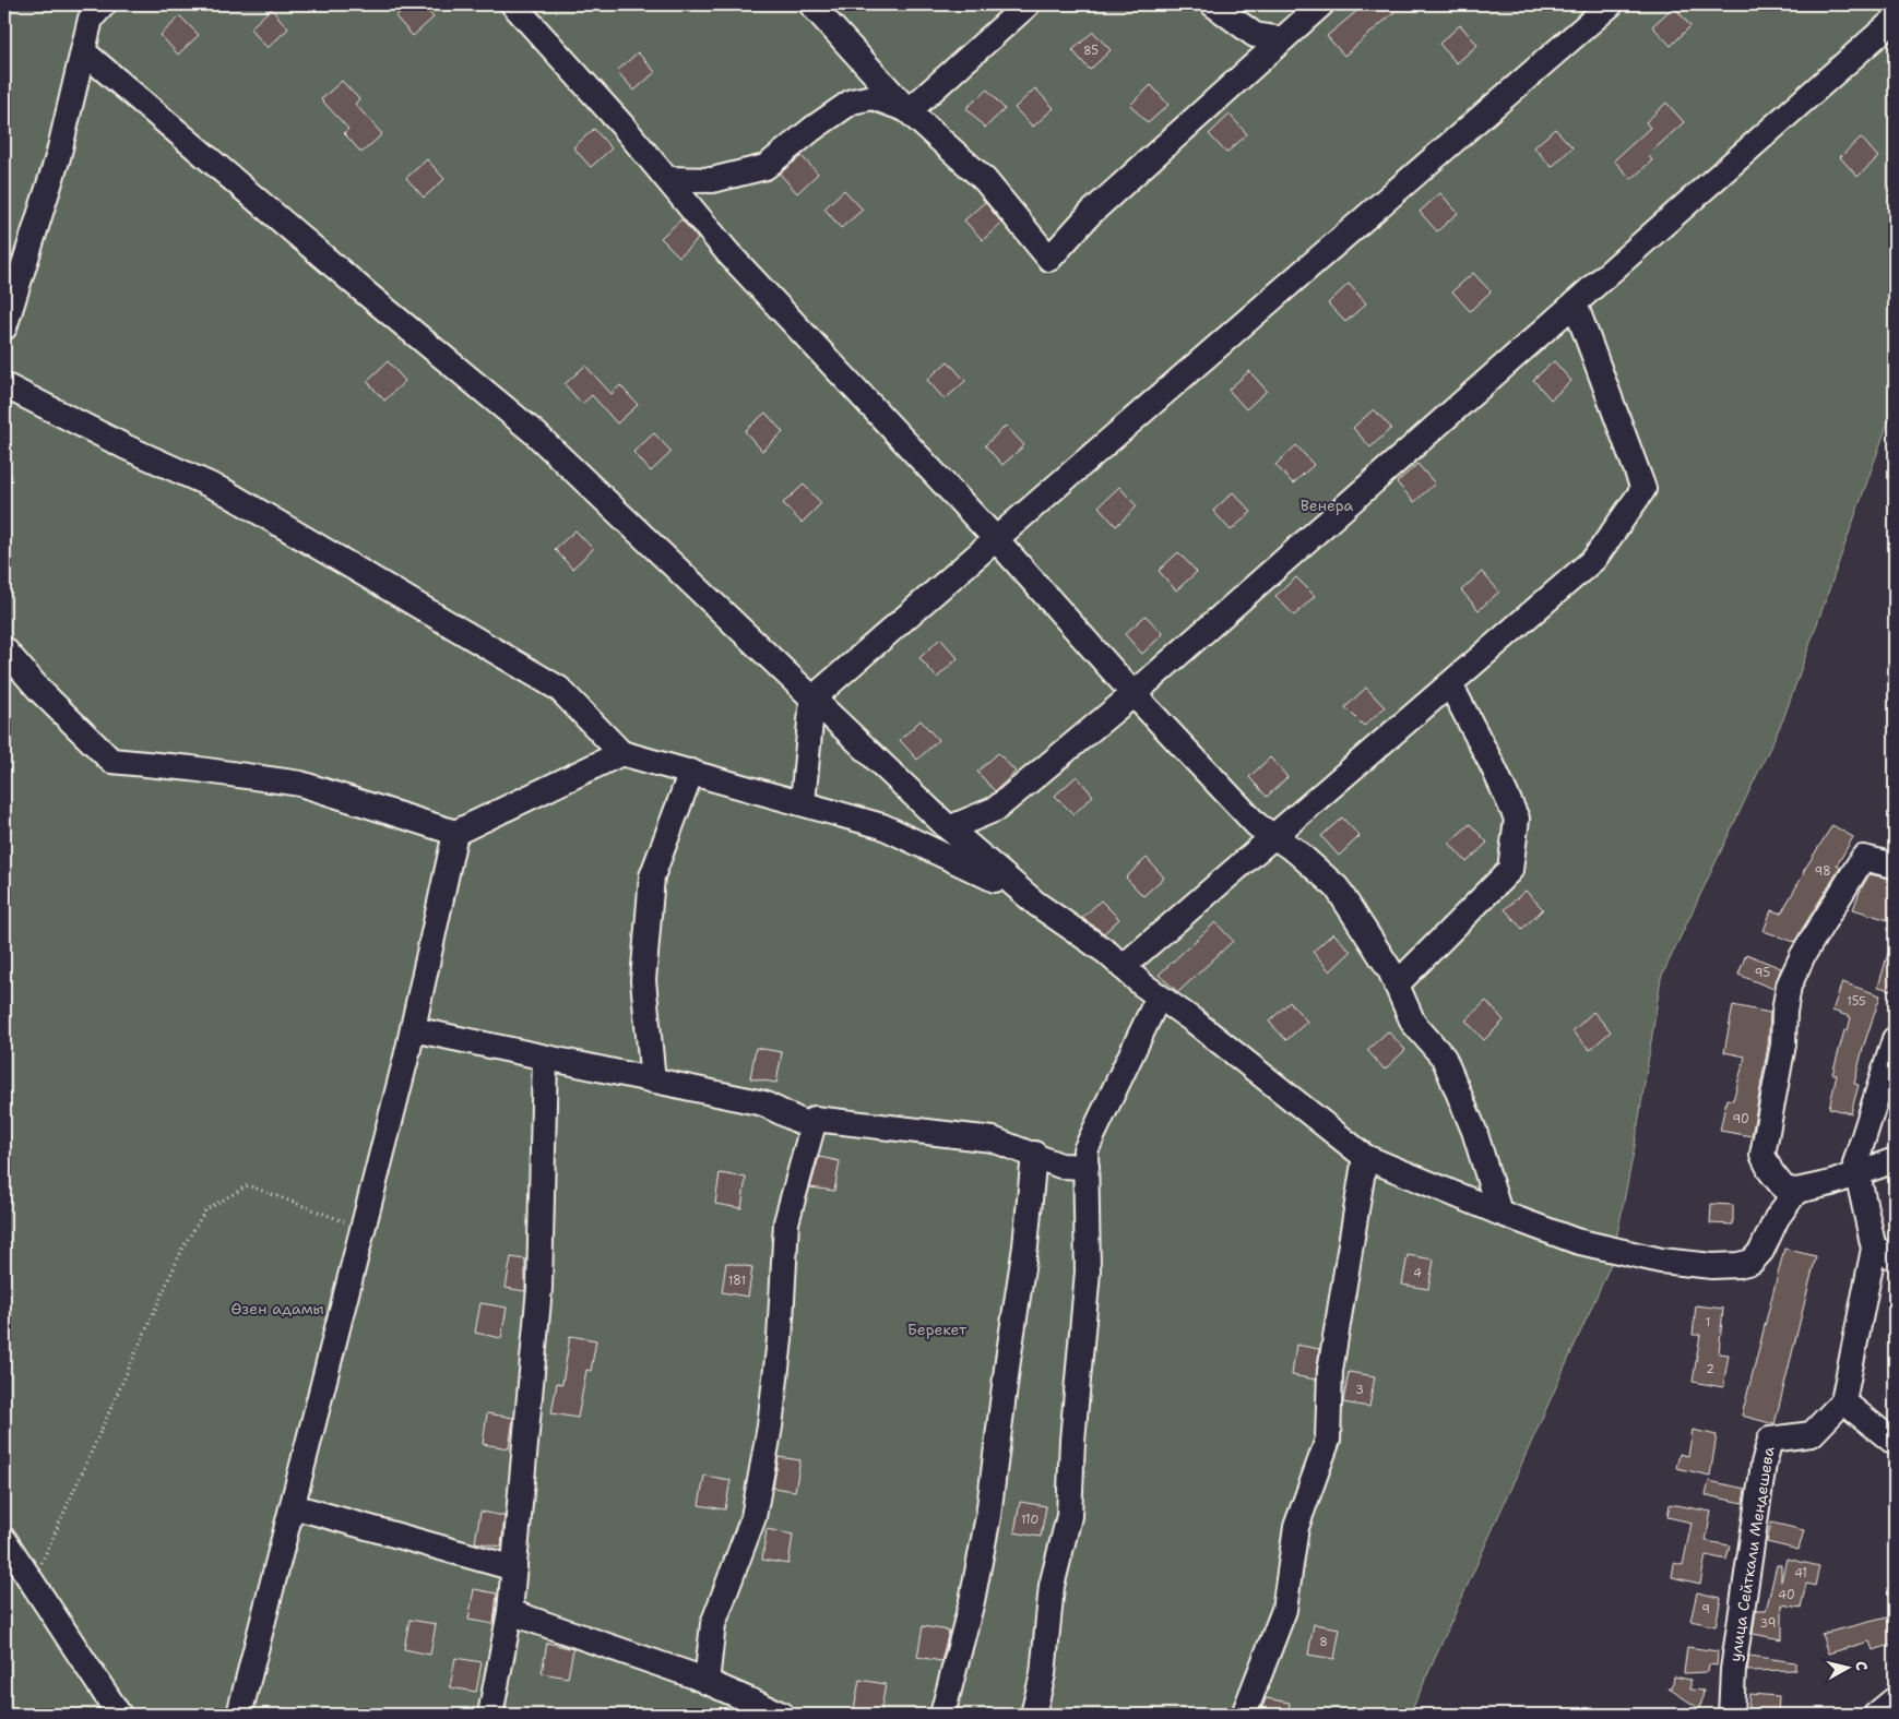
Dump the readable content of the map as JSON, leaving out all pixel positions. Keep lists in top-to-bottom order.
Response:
{
  "streets": {
    "street": ["улица Сейткали Мендешева"]
  },
  "parks": ["Венера", "Өзен адамы", "Берекет"],
  "house_numbers": [
    "85",
    "98",
    "95",
    "155",
    "90",
    "4",
    "181",
    "1",
    "2",
    "3",
    "110",
    "41",
    "40",
    "9",
    "39",
    "8"
  ],
  "north": "right"
}
